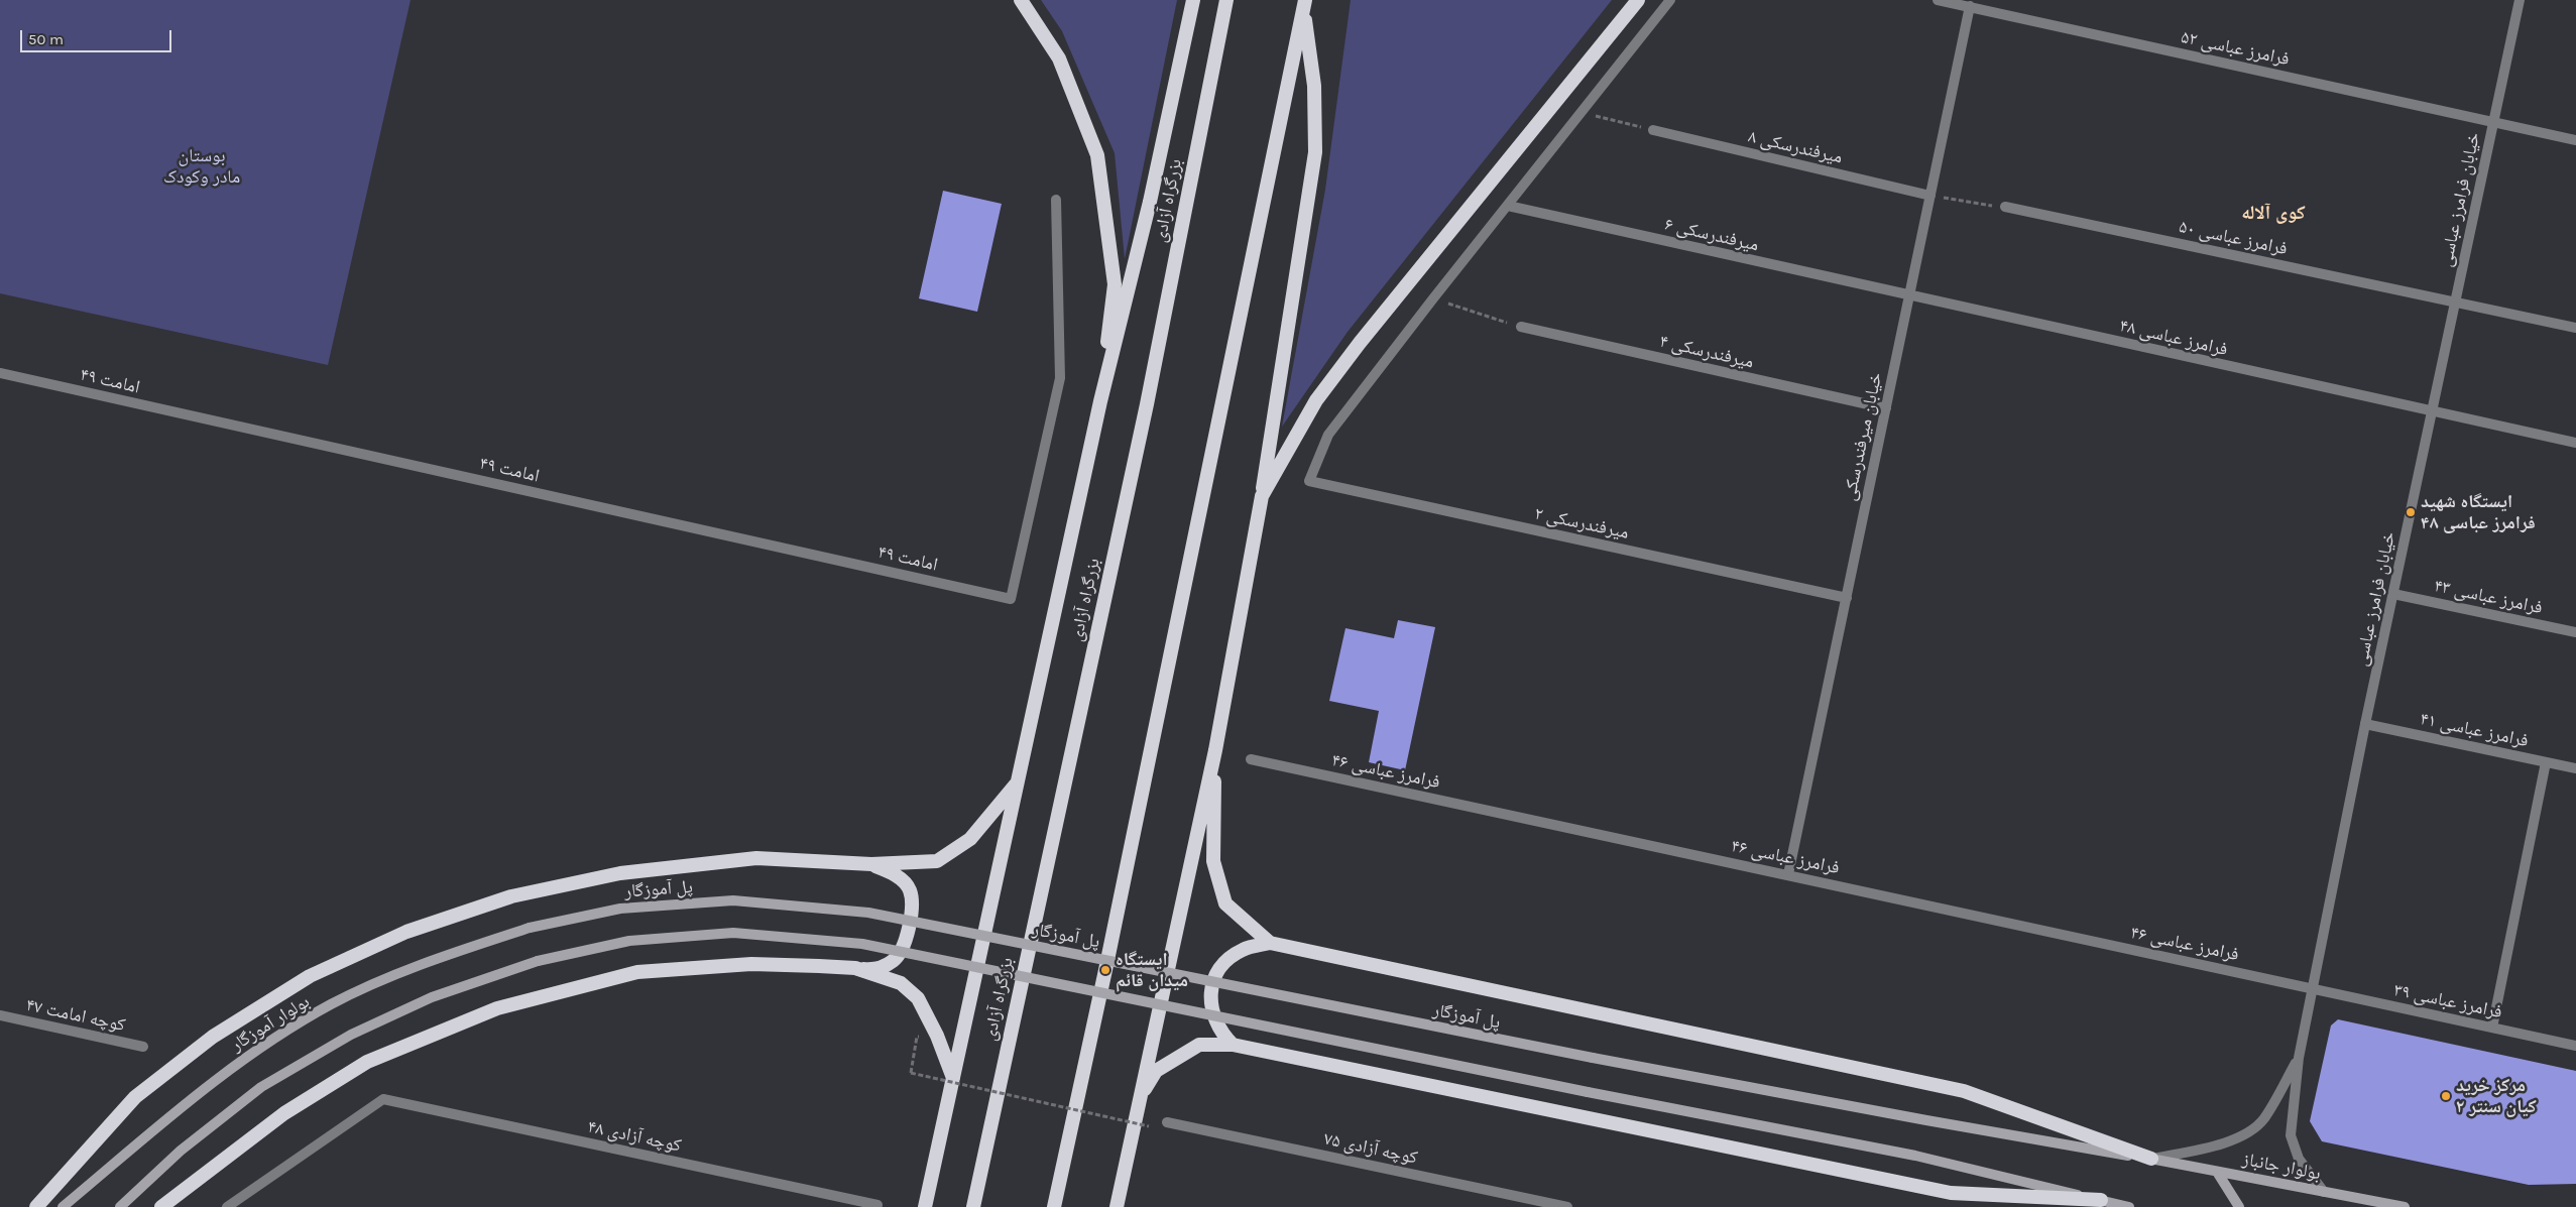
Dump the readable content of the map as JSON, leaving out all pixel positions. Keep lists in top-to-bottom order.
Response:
{
  "streets": {
    "highway": ["بزرگراه آزادی"],
    "main road": ["پل آموزگار", "بولوار آموزگار", "بولوار جانباز"],
    "street": [
      "فرامرز عباسی ۵۲",
      "میرفندرسکی ۸",
      "خیابان فرامرز عباسی",
      "میرفندرسکی ۶",
      "فرامرز عباسی ۵۰",
      "فرامرز عباسی ۴۸",
      "میرفندرسکی ۴",
      "امامت ۴۹",
      "خیابان میرفندرسکی",
      "میرفندرسکی ۲",
      "فرامرز عباسی ۴۳",
      "فرامرز عباسی ۴۱",
      "فرامرز عباسی ۴۶",
      "فرامرز عباسی ۳۹",
      "کوچه امامت ۴۷",
      "کوچه آزادی ۴۸",
      "کوچه آزادی ۷۵"
    ]
  },
  "crossings": [
    ["فرامرز عباسی ۵۲", "خیابان فرامرز عباسی"],
    ["فرامرز عباسی ۵۲", "خیابان میرفندرسکی"],
    ["میرفندرسکی ۸", "خیابان میرفندرسکی"],
    ["خیابان فرامرز عباسی", "فرامرز عباسی ۵۰"],
    ["خیابان فرامرز عباسی", "فرامرز عباسی ۴۸"],
    ["خیابان فرامرز عباسی", "فرامرز عباسی ۴۳"],
    ["خیابان فرامرز عباسی", "فرامرز عباسی ۴۱"],
    ["خیابان فرامرز عباسی", "فرامرز عباسی ۴۶"],
    ["خیابان فرامرز عباسی", "فرامرز عباسی ۳۹"],
    ["میرفندرسکی ۶", "فرامرز عباسی ۴۸"],
    ["میرفندرسکی ۶", "خیابان میرفندرسکی"],
    ["فرامرز عباسی ۴۸", "خیابان میرفندرسکی"],
    ["میرفندرسکی ۴", "خیابان میرفندرسکی"],
    ["خیابان میرفندرسکی", "میرفندرسکی ۲"],
    ["خیابان میرفندرسکی", "فرامرز عباسی ۴۶"],
    ["فرامرز عباسی ۴۶", "فرامرز عباسی ۳۹"],
    ["پل آموزگار", "بولوار آموزگار"],
    ["پل آموزگار", "بولوار جانباز"]
  ],
  "districts": ["کوی آلاله"],
  "parks": ["بوستان مادر وکودک"],
  "places": ["ایستگاه شهید فرامرز عباسی ۴۸", "ایستگاه میدان قائم", "مرکز خرید کیان سنتر ۲"],
  "scale_bar": "50 m"
}
